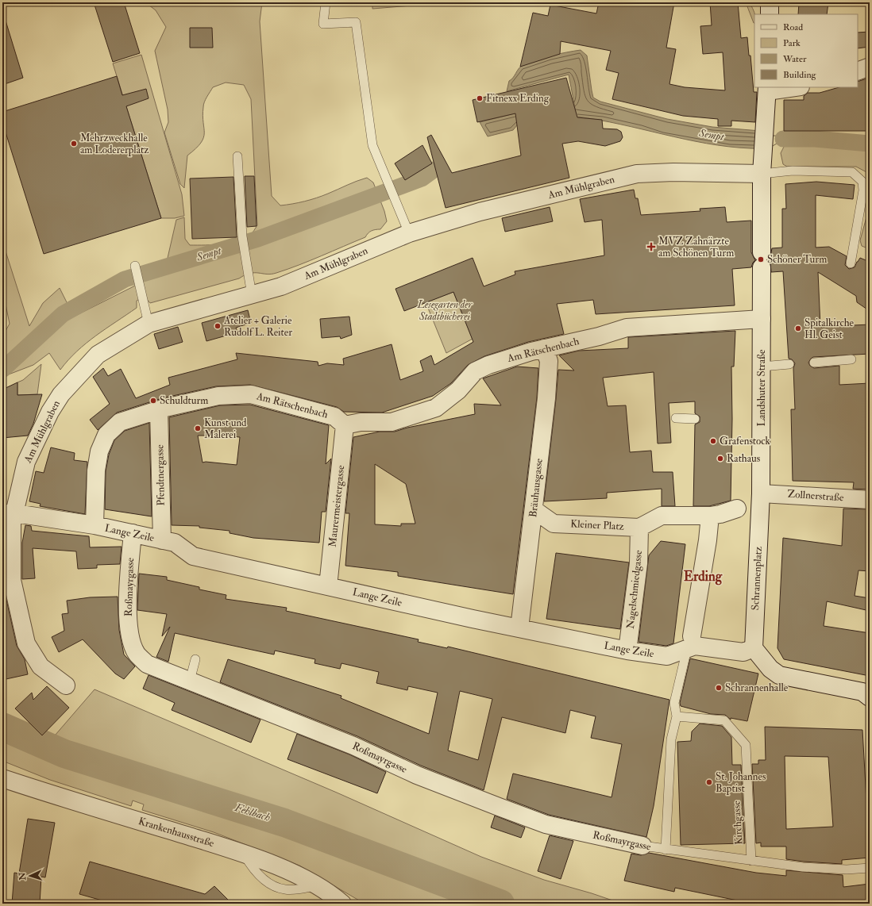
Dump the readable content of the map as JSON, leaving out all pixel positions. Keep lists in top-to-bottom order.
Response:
{
  "streets": {
    "street": [
      "Am Mühlgraben",
      "Am Rätschenbach",
      "Landshuter Straße",
      "Pfendtnergasse",
      "Bräuhausgasse",
      "Zollnerstraße",
      "Maurermeistergasse",
      "Kleiner Platz",
      "Lange Zeile",
      "Schrannenplatz",
      "Roßmayrgasse",
      "Nagelschmiedgasse",
      "Krankenhausstraße"
    ],
    "lane": ["Kirchgasse"]
  },
  "crossings": [
    ["Am Mühlgraben", "Landshuter Straße"],
    ["Am Mühlgraben", "Lange Zeile"],
    ["Am Rätschenbach", "Landshuter Straße"],
    ["Am Rätschenbach", "Pfendtnergasse"],
    ["Am Rätschenbach", "Bräuhausgasse"],
    ["Am Rätschenbach", "Maurermeistergasse"],
    ["Am Rätschenbach", "Lange Zeile"],
    ["Landshuter Straße", "Zollnerstraße"],
    ["Landshuter Straße", "Schrannenplatz"],
    ["Pfendtnergasse", "Lange Zeile"],
    ["Bräuhausgasse", "Kleiner Platz"],
    ["Bräuhausgasse", "Lange Zeile"],
    ["Zollnerstraße", "Schrannenplatz"],
    ["Maurermeistergasse", "Lange Zeile"],
    ["Kleiner Platz", "Nagelschmiedgasse"],
    ["Lange Zeile", "Schrannenplatz"],
    ["Lange Zeile", "Roßmayrgasse"],
    ["Lange Zeile", "Nagelschmiedgasse"],
    ["Roßmayrgasse", "Kirchgasse"]
  ],
  "districts": ["Erding"],
  "water": ["Sempt", "Fehlbach"],
  "parks": ["Lesegarten der Stadtbücherei"],
  "places": {
    "other": [
      "Fitnexx Erding",
      "Mehrzweckhalle am Lodererplatz",
      "Schöner Turm",
      "Atelier + Galerie Rudolf L. Reiter",
      "Spitalkirche Hl. Geist",
      "Schuldturm",
      "Kunst und Malerei",
      "Grafenstock",
      "Rathaus",
      "Schrannenhalle",
      "St. Johannes Baptist"
    ],
    "health": ["MVZ Zahnärzte am Schönen Turm"]
  },
  "legend": [
    "Road",
    "Park",
    "Water",
    "Building"
  ],
  "north": "left"
}
